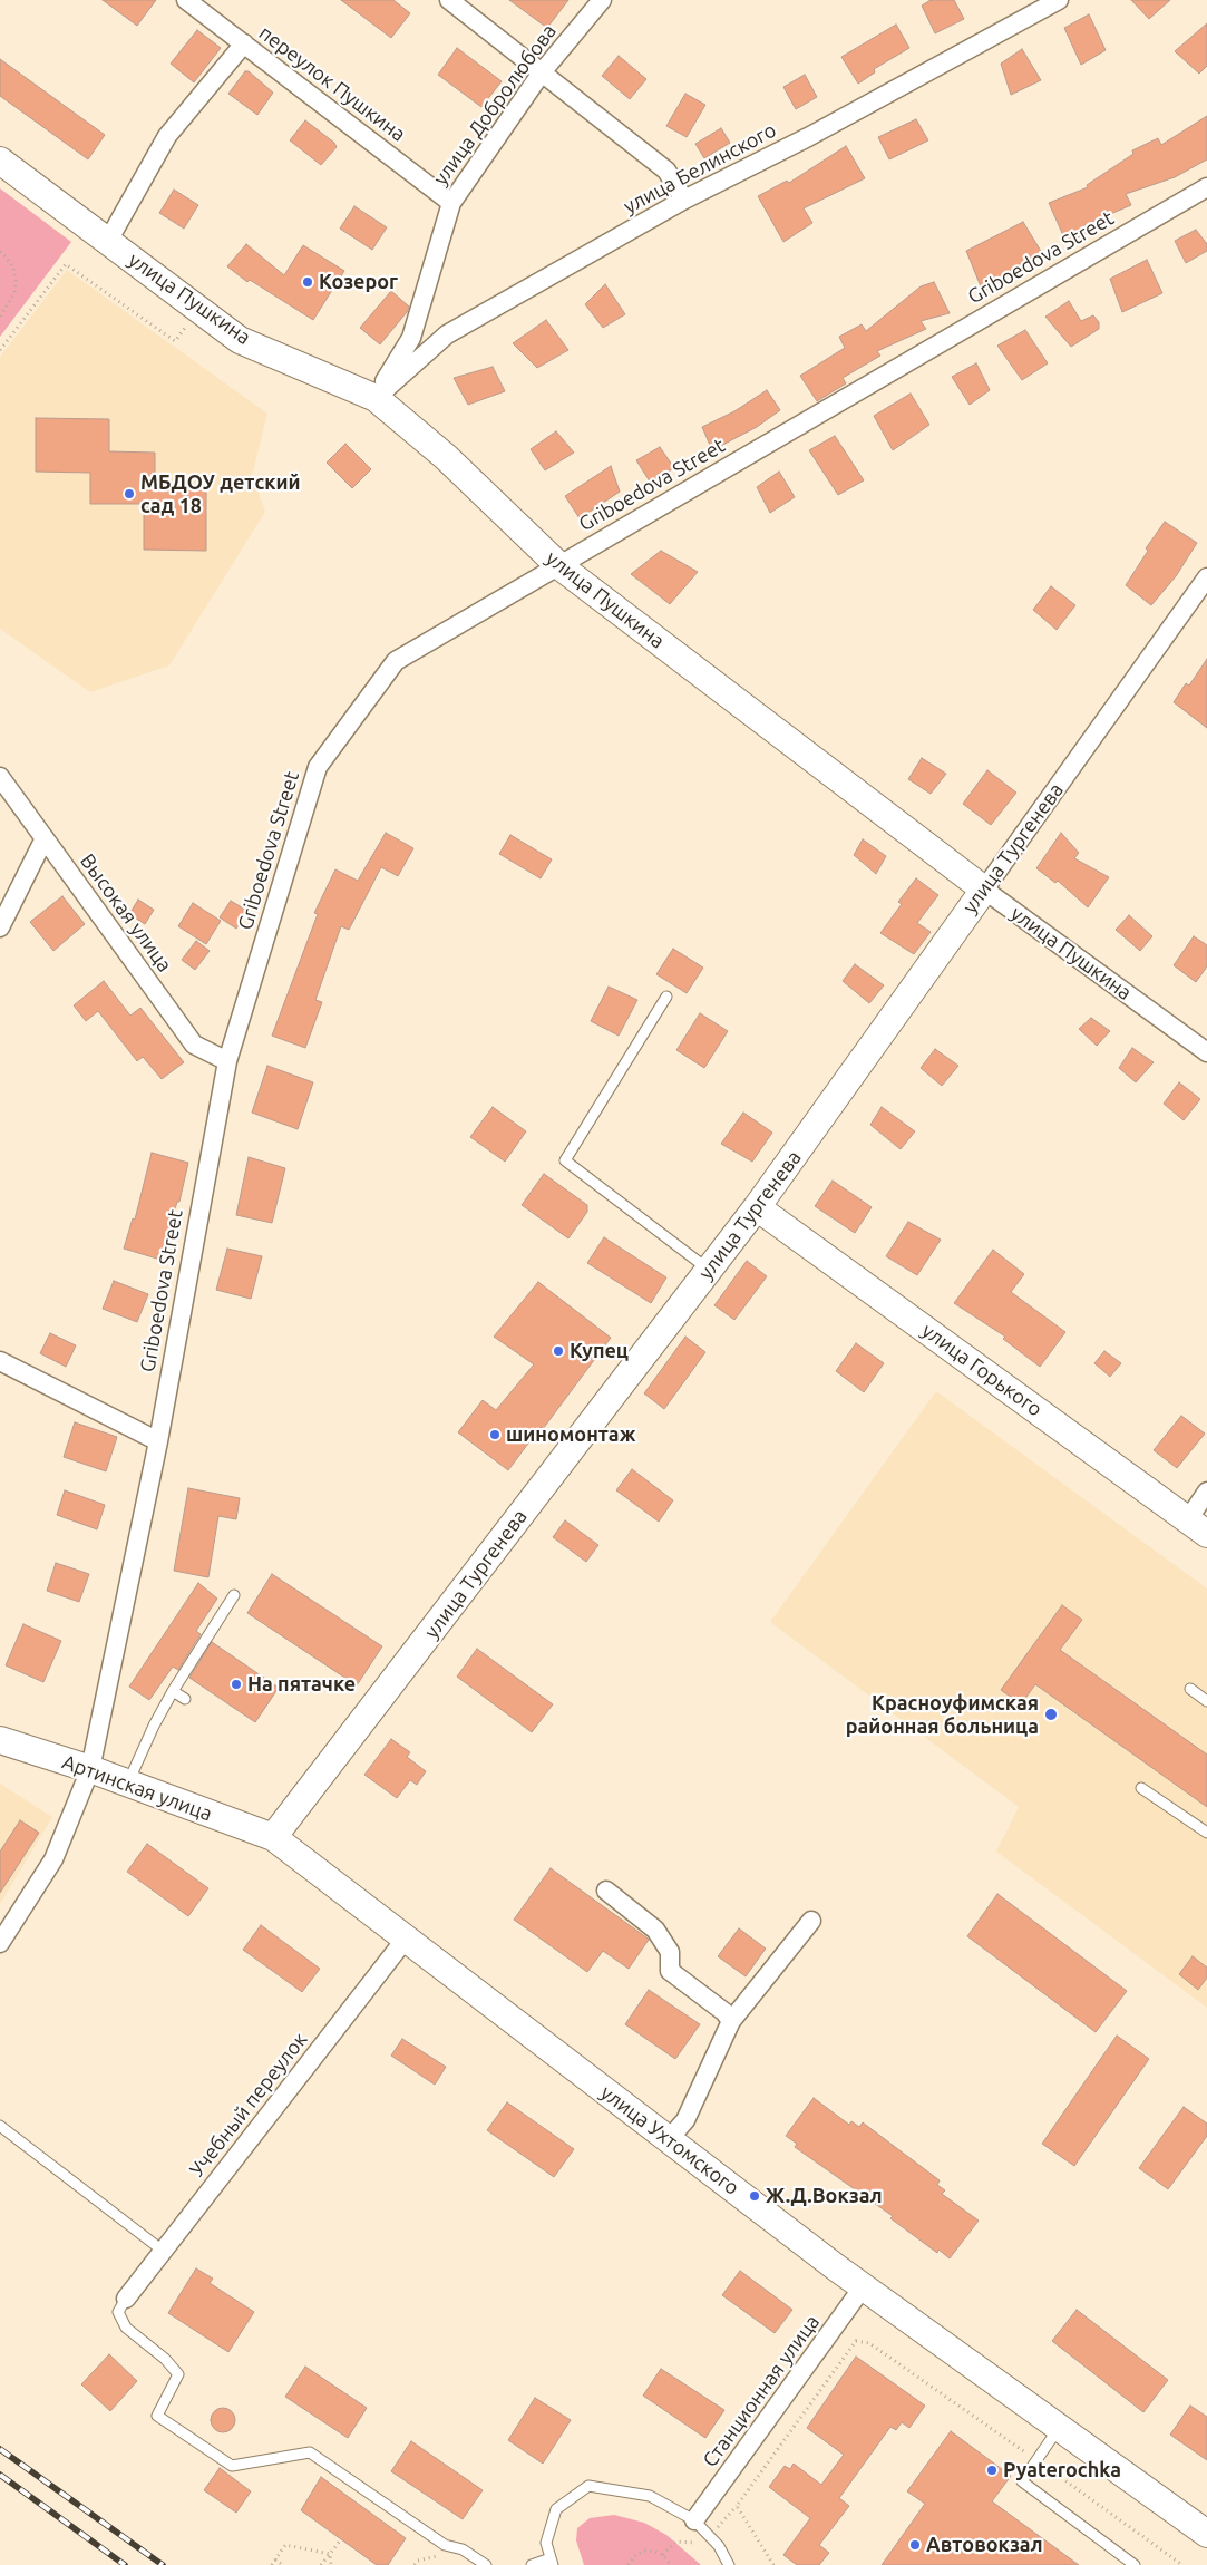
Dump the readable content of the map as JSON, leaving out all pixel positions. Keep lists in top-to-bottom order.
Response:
{
  "streets": {
    "street": [
      "переулок Пушкина",
      "улица Добролюбова",
      "улица Белинского",
      "Griboedova Street",
      "улица Пушкина",
      "улица Тургенева",
      "Высокая улица",
      "улица Горького",
      "Артинская улица",
      "Учебный переулок",
      "улица Ухтомского",
      "Станционная улица"
    ]
  },
  "crossings": [
    ["переулок Пушкина", "улица Добролюбова"],
    ["улица Добролюбова", "улица Белинского"],
    ["улица Добролюбова", "улица Пушкина"],
    ["улица Белинского", "улица Пушкина"],
    ["Griboedova Street", "улица Пушкина"],
    ["Griboedova Street", "Высокая улица"],
    ["Griboedova Street", "Артинская улица"],
    ["улица Пушкина", "улица Тургенева"],
    ["улица Тургенева", "улица Горького"],
    ["улица Тургенева", "Артинская улица"],
    ["улица Тургенева", "улица Ухтомского"],
    ["Артинская улица", "улица Ухтомского"],
    ["Учебный переулок", "улица Ухтомского"],
    ["улица Ухтомского", "Станционная улица"]
  ],
  "places": [
    "Козерог",
    "МБДОУ детский сад 18",
    "Купец",
    "шиномонтаж",
    "На пятачке",
    "Красноуфимская районная больница",
    "Ж.Д.Вокзал",
    "Pyaterochka",
    "Автовокзал"
  ]
}
